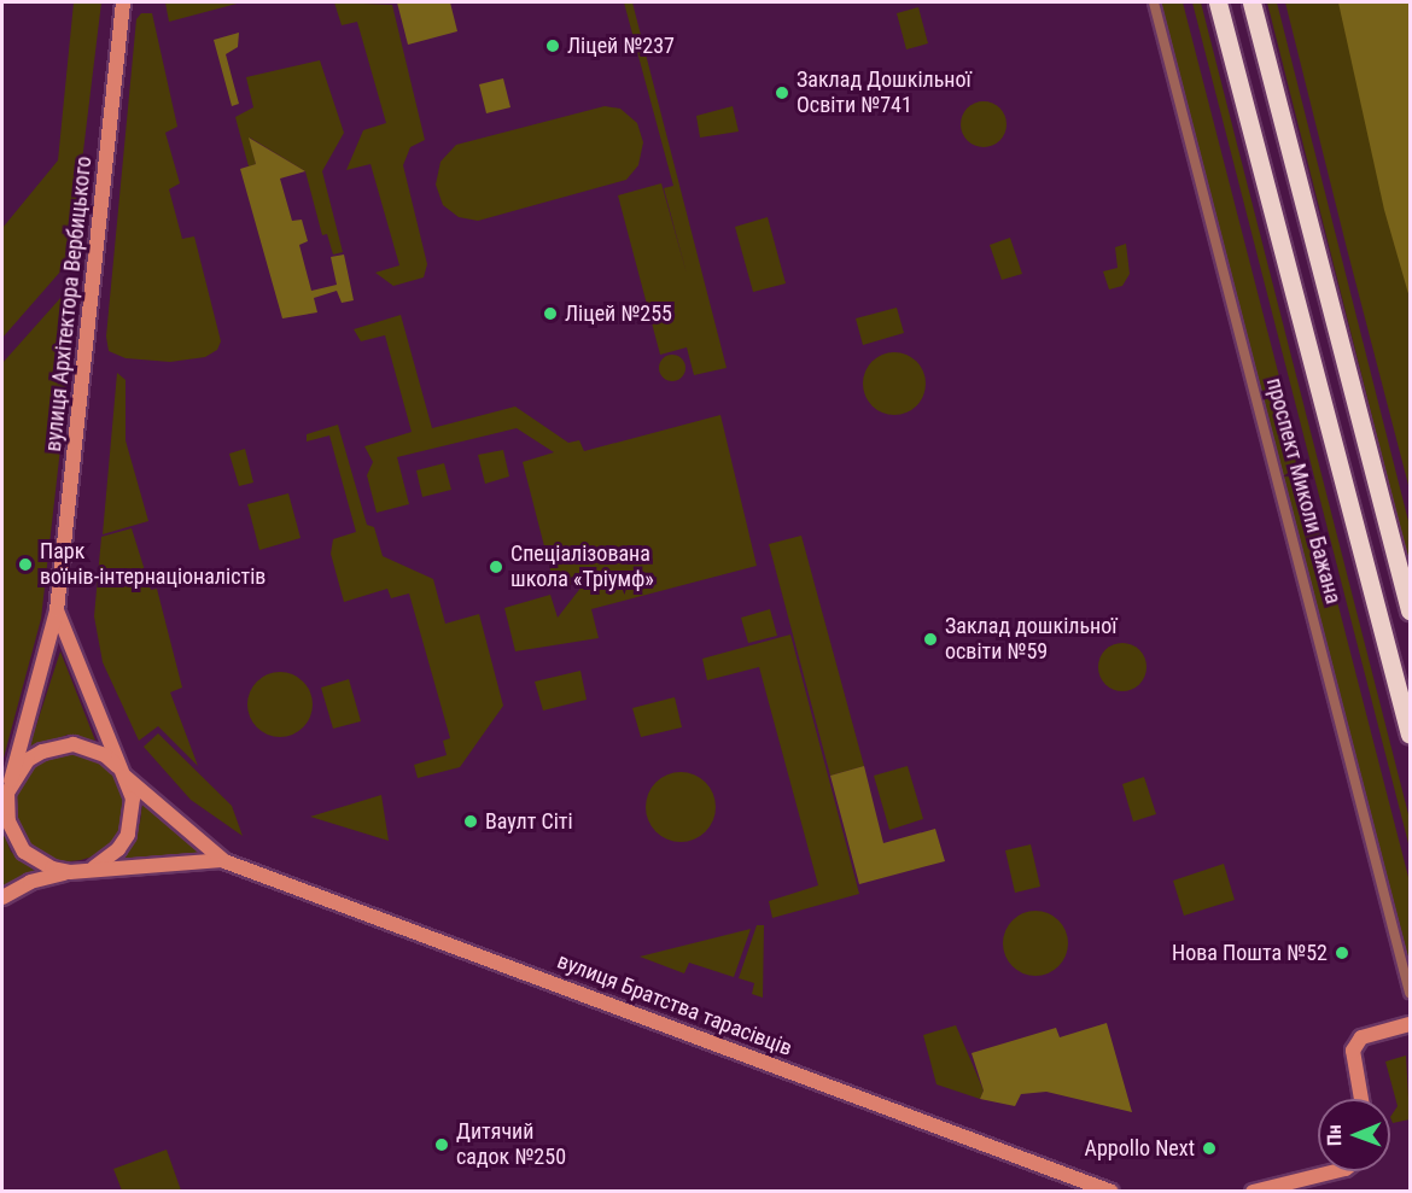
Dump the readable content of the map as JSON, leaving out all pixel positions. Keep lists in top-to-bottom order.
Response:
{
  "streets": {
    "highway": ["проспект Миколи Бажана"],
    "street": ["вулиця Архітектора Вербицького", "вулиця Братства тарасівців"]
  },
  "crossings": [
    ["вулиця Архітектора Вербицького", "вулиця Братства тарасівців"]
  ],
  "places": [
    "Ліцей №237",
    "Заклад Дошкільної Освіти №741",
    "Ліцей №255",
    "Парк воїнів-інтернаціоналістів",
    "Спеціалізована школа «Тріумф»",
    "Заклад дошкільної освіти №59",
    "Ваулт Сіті",
    "Нова Пошта №52",
    "Дитячий садок №250",
    "Appollo Next"
  ],
  "north": "left"
}
